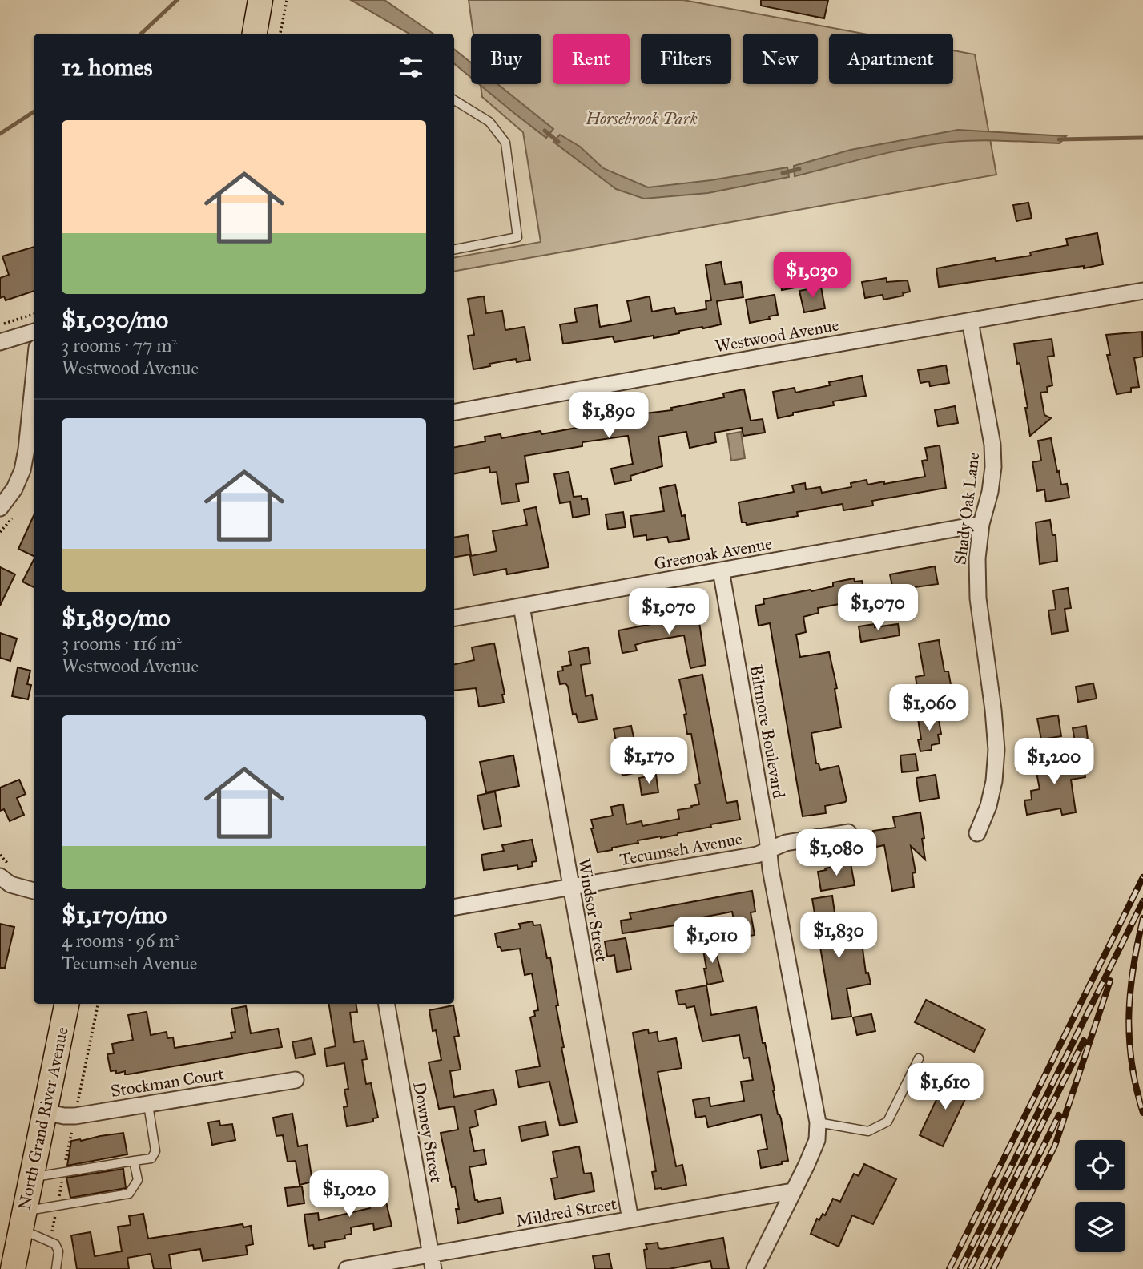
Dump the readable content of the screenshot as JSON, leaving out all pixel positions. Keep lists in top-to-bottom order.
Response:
{
  "streets": {
    "main road": ["North Grand River Avenue"],
    "street": [
      "Westwood Avenue",
      "Shady Oak Lane",
      "Greenoak Avenue",
      "Biltmore Boulevard",
      "Tecumseh Avenue",
      "Windsor Street",
      "Stockman Court",
      "Downey Street",
      "Mildred Street"
    ]
  },
  "crossings": [
    ["Westwood Avenue", "Shady Oak Lane"],
    ["Shady Oak Lane", "Greenoak Avenue"],
    ["Greenoak Avenue", "Biltmore Boulevard"],
    ["Greenoak Avenue", "Windsor Street"],
    ["Biltmore Boulevard", "Tecumseh Avenue"],
    ["Biltmore Boulevard", "Mildred Street"],
    ["Tecumseh Avenue", "Windsor Street"],
    ["Windsor Street", "Mildred Street"],
    ["Stockman Court", "North Grand River Avenue"],
    ["Downey Street", "Mildred Street"]
  ],
  "parks": ["Horsebrook Park"],
  "page": {
    "chip": [
      "Buy",
      "Rent",
      "Filters",
      "New",
      "Apartment"
    ],
    "heading": "12 homes",
    "list": [
      {
        "name": "$1,030/mo",
        "note": "3 rooms · 77 m² · Westwood Avenue"
      },
      {
        "name": "$1,890/mo",
        "note": "3 rooms · 116 m² · Westwood Avenue"
      },
      {
        "name": "$1,170/mo",
        "note": "4 rooms · 96 m² · Tecumseh Avenue"
      }
    ],
    "price": [
      "$1,030",
      "$1,890",
      "$1,070",
      "$1,070",
      "$1,060",
      "$1,170",
      "$1,200",
      "$1,080",
      "$1,830",
      "$1,010",
      "$1,610",
      "$1,020"
    ]
  }
}
